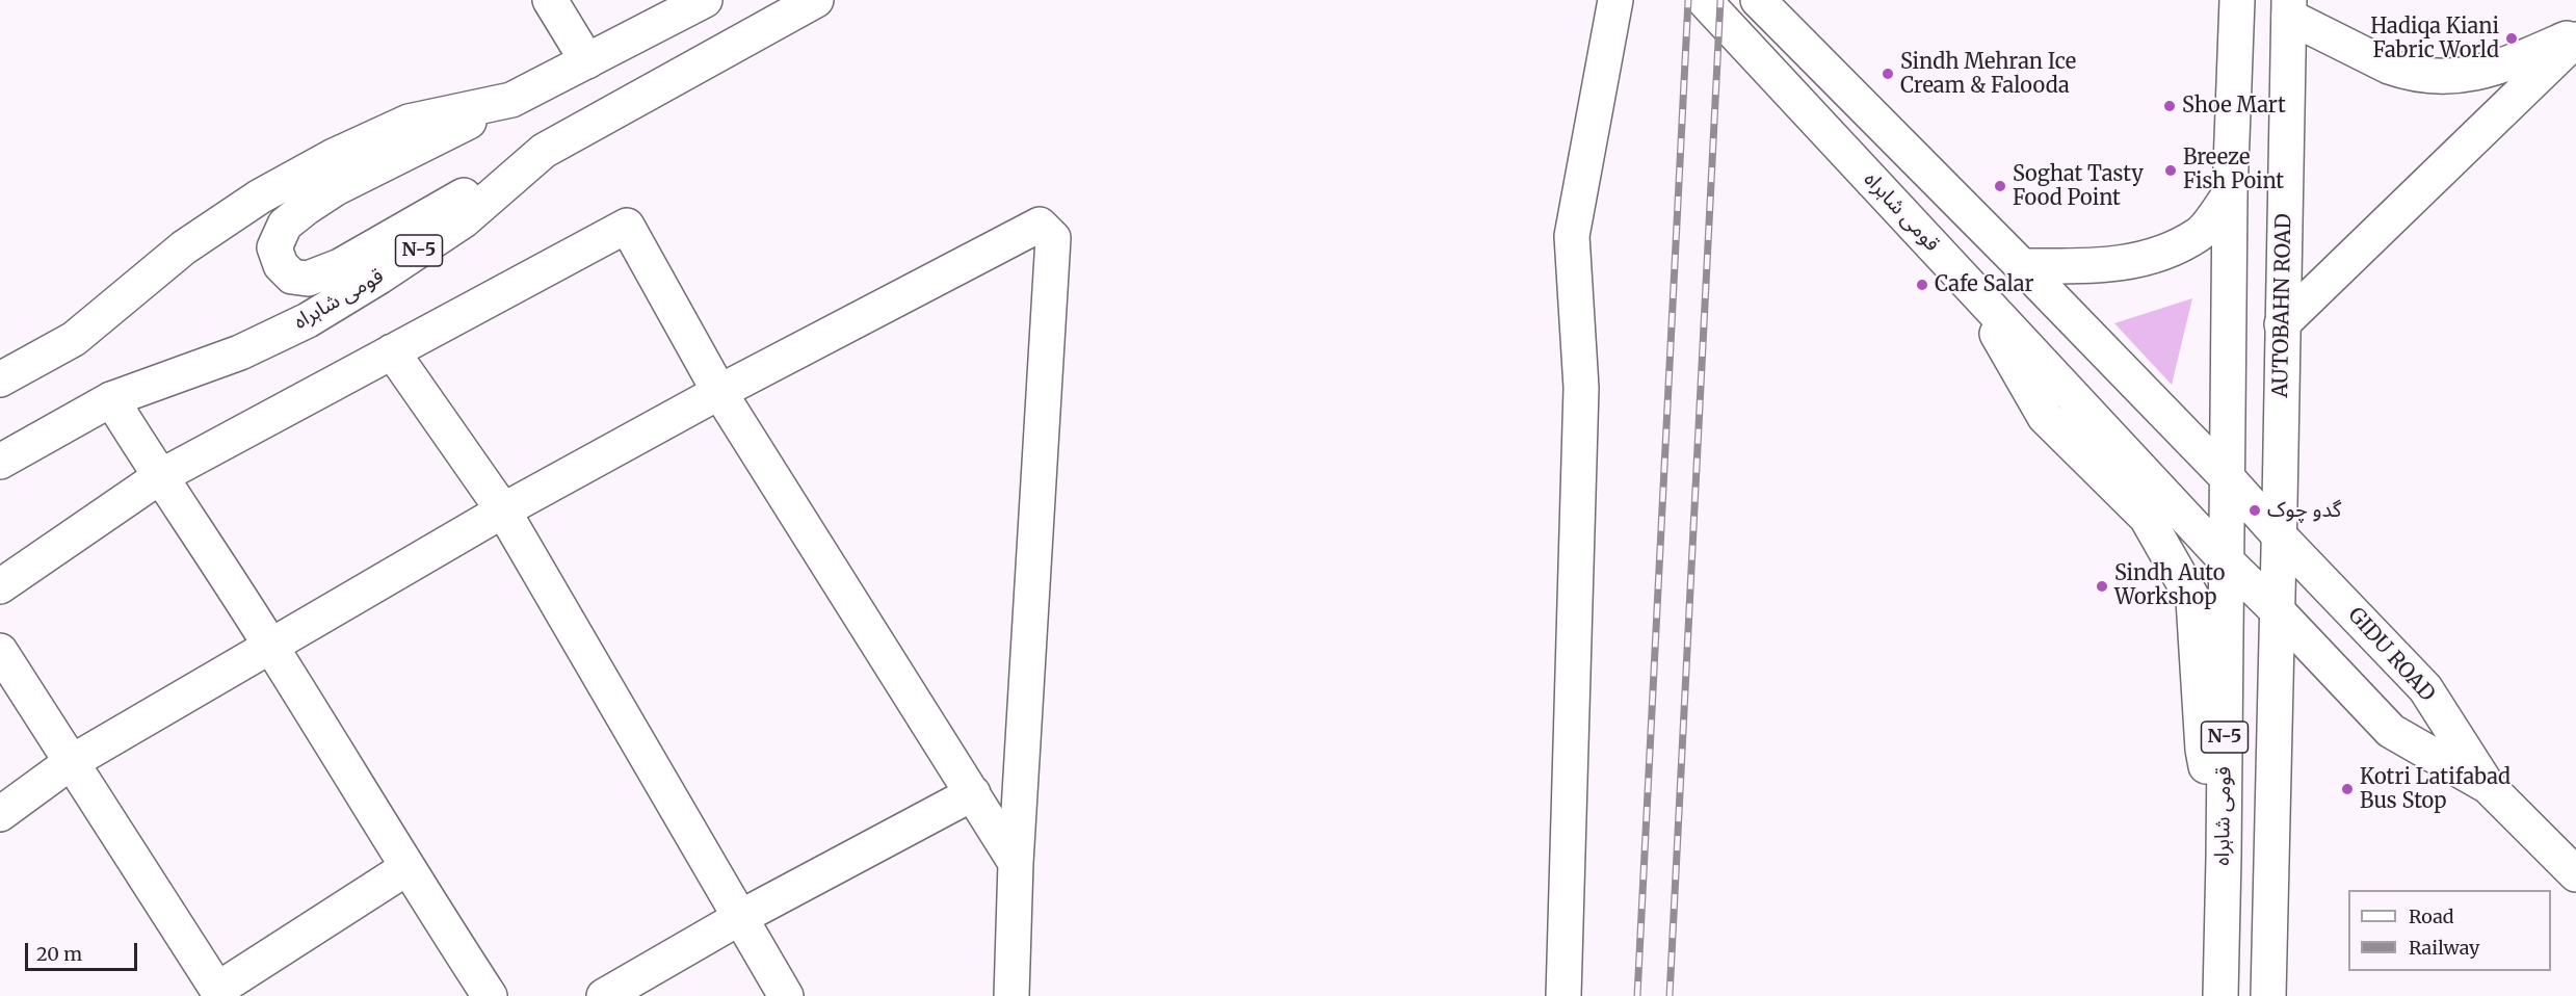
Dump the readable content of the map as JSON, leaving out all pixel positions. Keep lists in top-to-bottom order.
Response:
{
  "streets": {
    "main road": [
      "قومی شاہراہ",
      "N-5",
      "AUTOBAHN ROAD",
      "GIDU ROAD"
    ]
  },
  "crossings": [
    ["قومی شاہراہ", "N-5"],
    ["قومی شاہراہ", "GIDU ROAD"],
    ["N-5", "AUTOBAHN ROAD"],
    ["N-5", "GIDU ROAD"],
    ["AUTOBAHN ROAD", "GIDU ROAD"]
  ],
  "places": [
    "Hadiqa Kiani Fabric World",
    "Sindh Mehran Ice Cream & Falooda",
    "Shoe Mart",
    "Breeze Fish Point",
    "Soghat Tasty Food Point",
    "Cafe Salar",
    "گدو چوک",
    "Sindh Auto Workshop",
    "Kotri Latifabad Bus Stop"
  ],
  "legend": ["Road", "Railway"],
  "scale_bar": "20 m"
}
